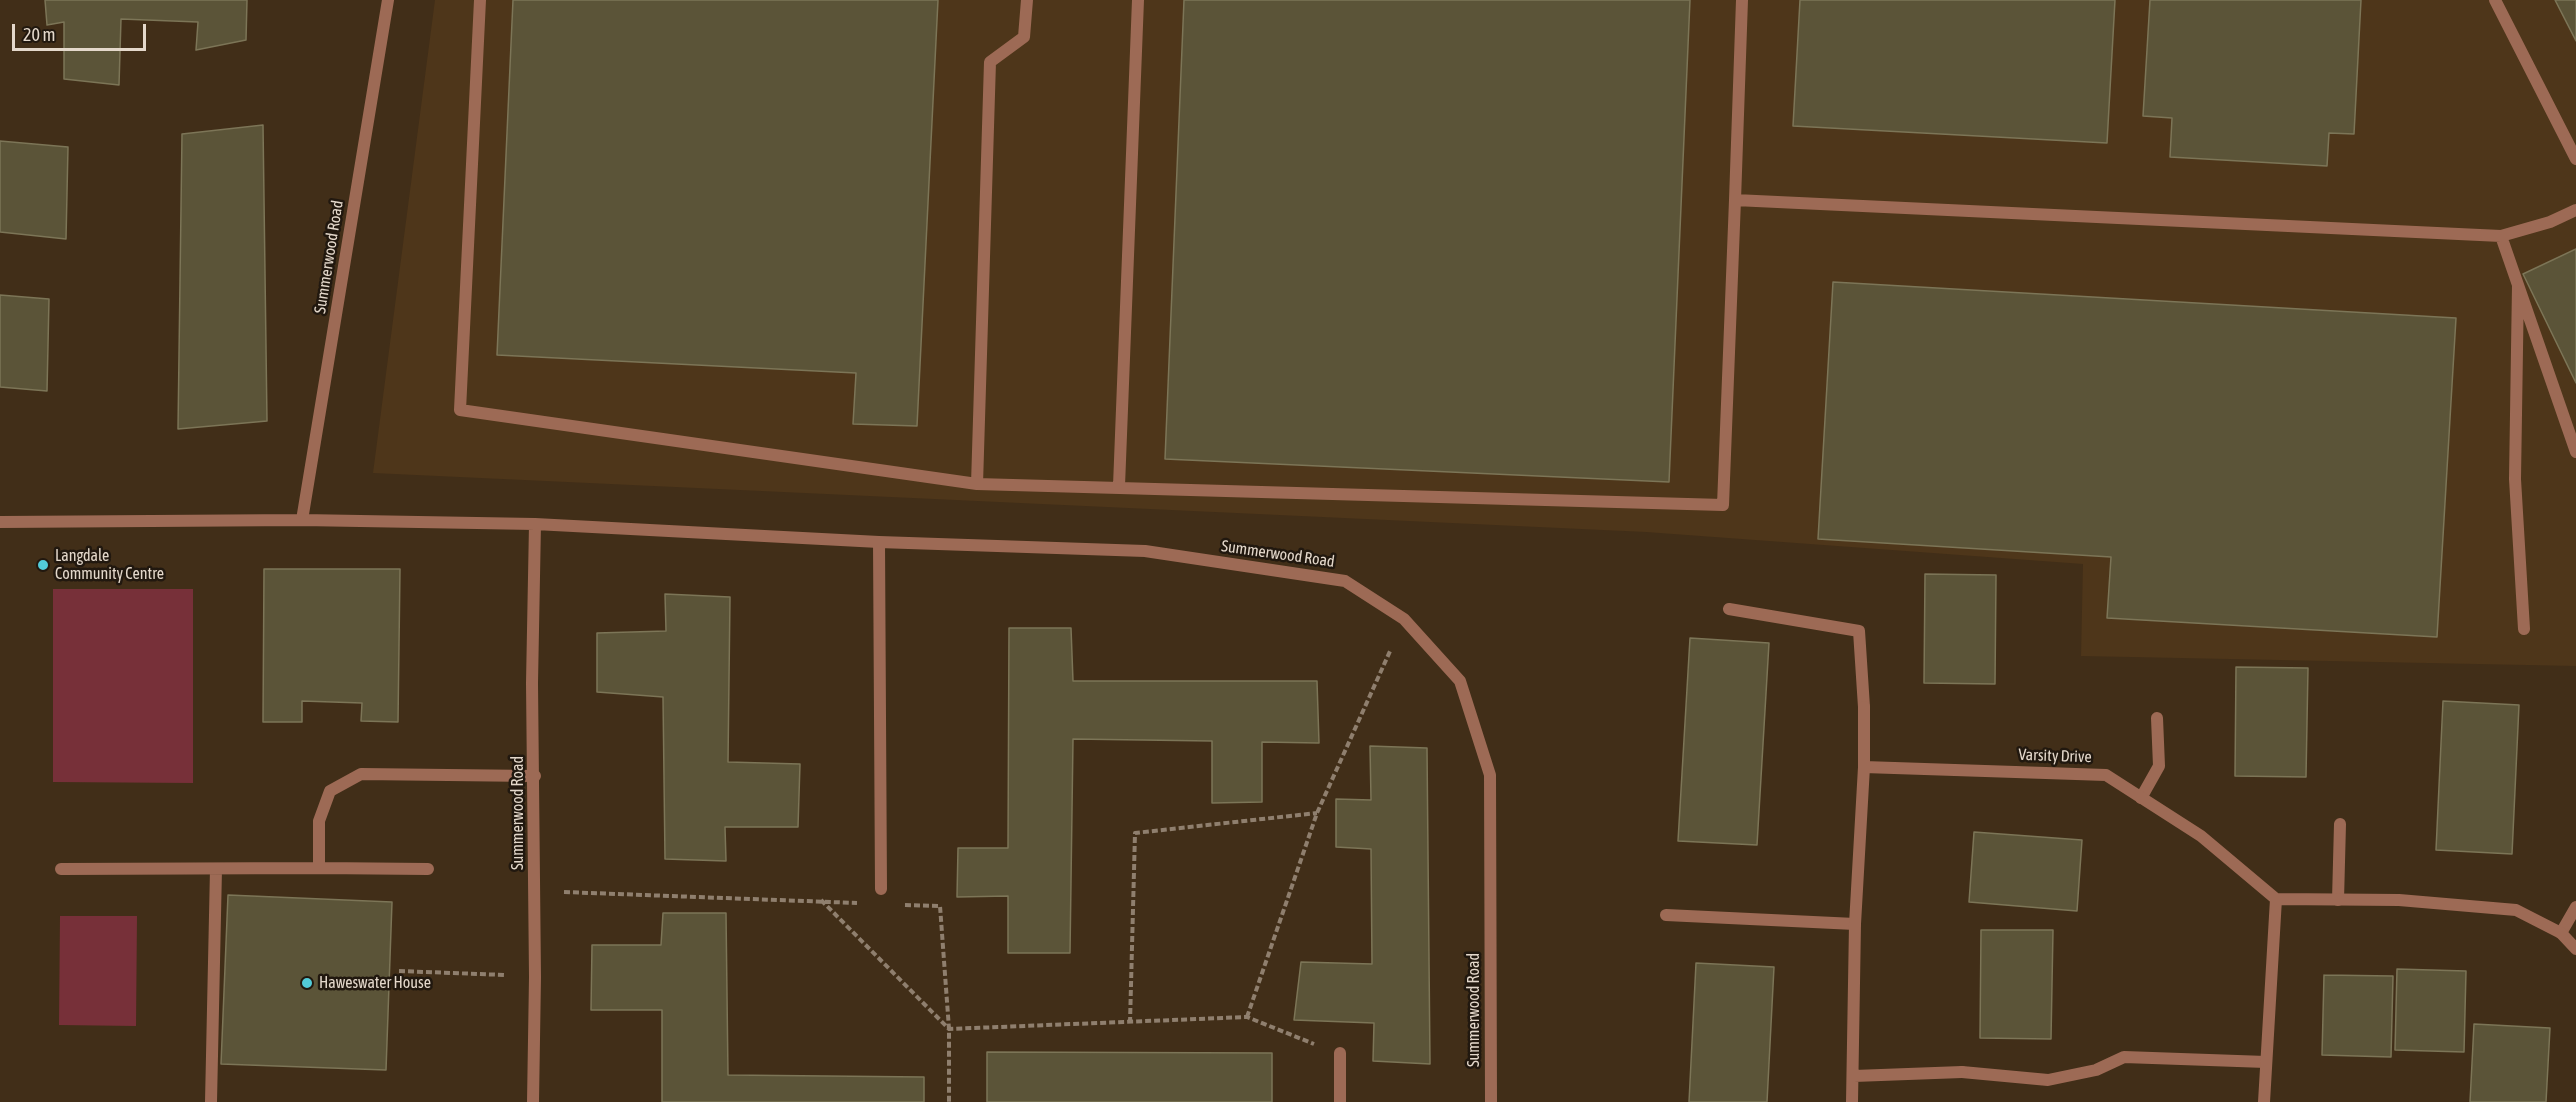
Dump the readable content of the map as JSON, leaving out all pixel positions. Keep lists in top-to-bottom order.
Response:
{
  "streets": {
    "street": ["Summerwood Road", "Varsity Drive"]
  },
  "places": ["Langdale Community Centre", "Haweswater House"],
  "scale_bar": "20 m"
}
